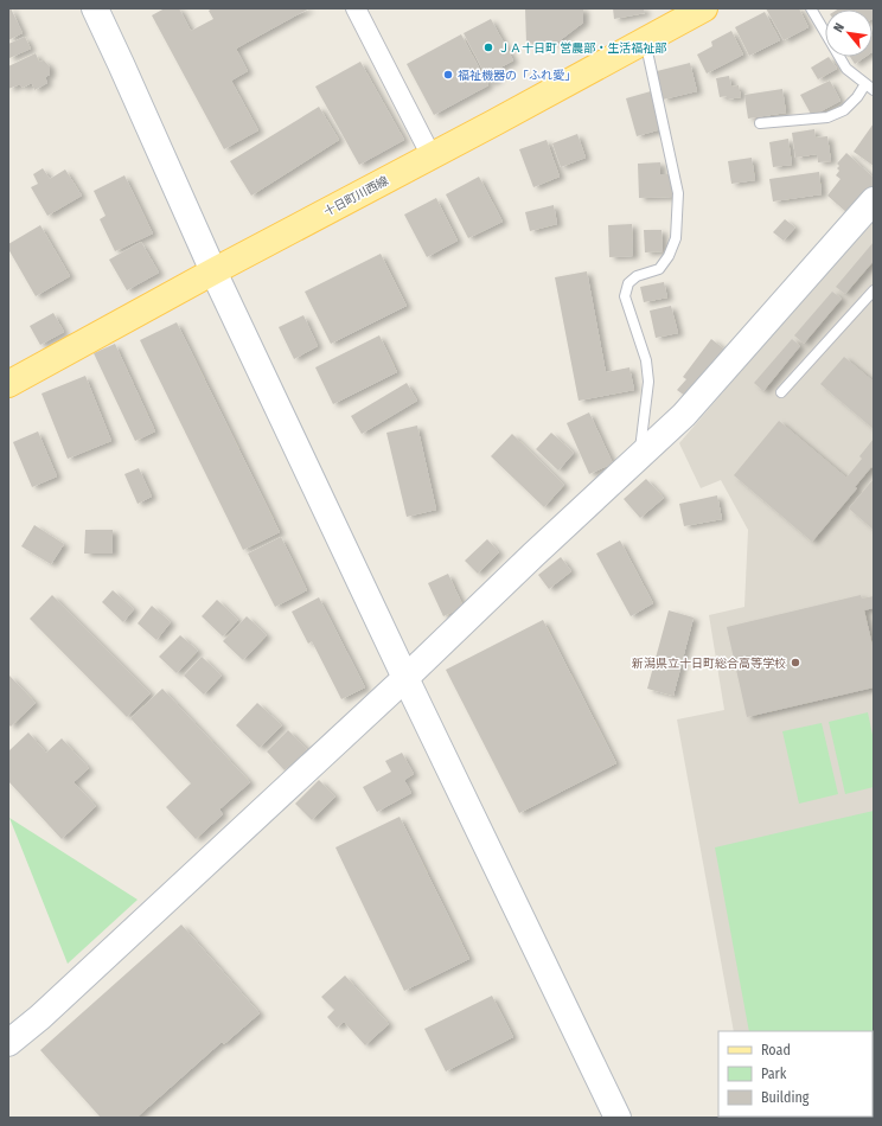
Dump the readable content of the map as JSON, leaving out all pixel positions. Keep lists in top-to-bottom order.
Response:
{
  "streets": {
    "main road": ["十日町川西線"]
  },
  "places": ["ＪＡ十日町 営農部・生活福祉部", "福祉機器の「ふれ愛」", "新潟県立十日町総合高等学校"],
  "legend": ["Road", "Park", "Building"],
  "north": "top left"
}
